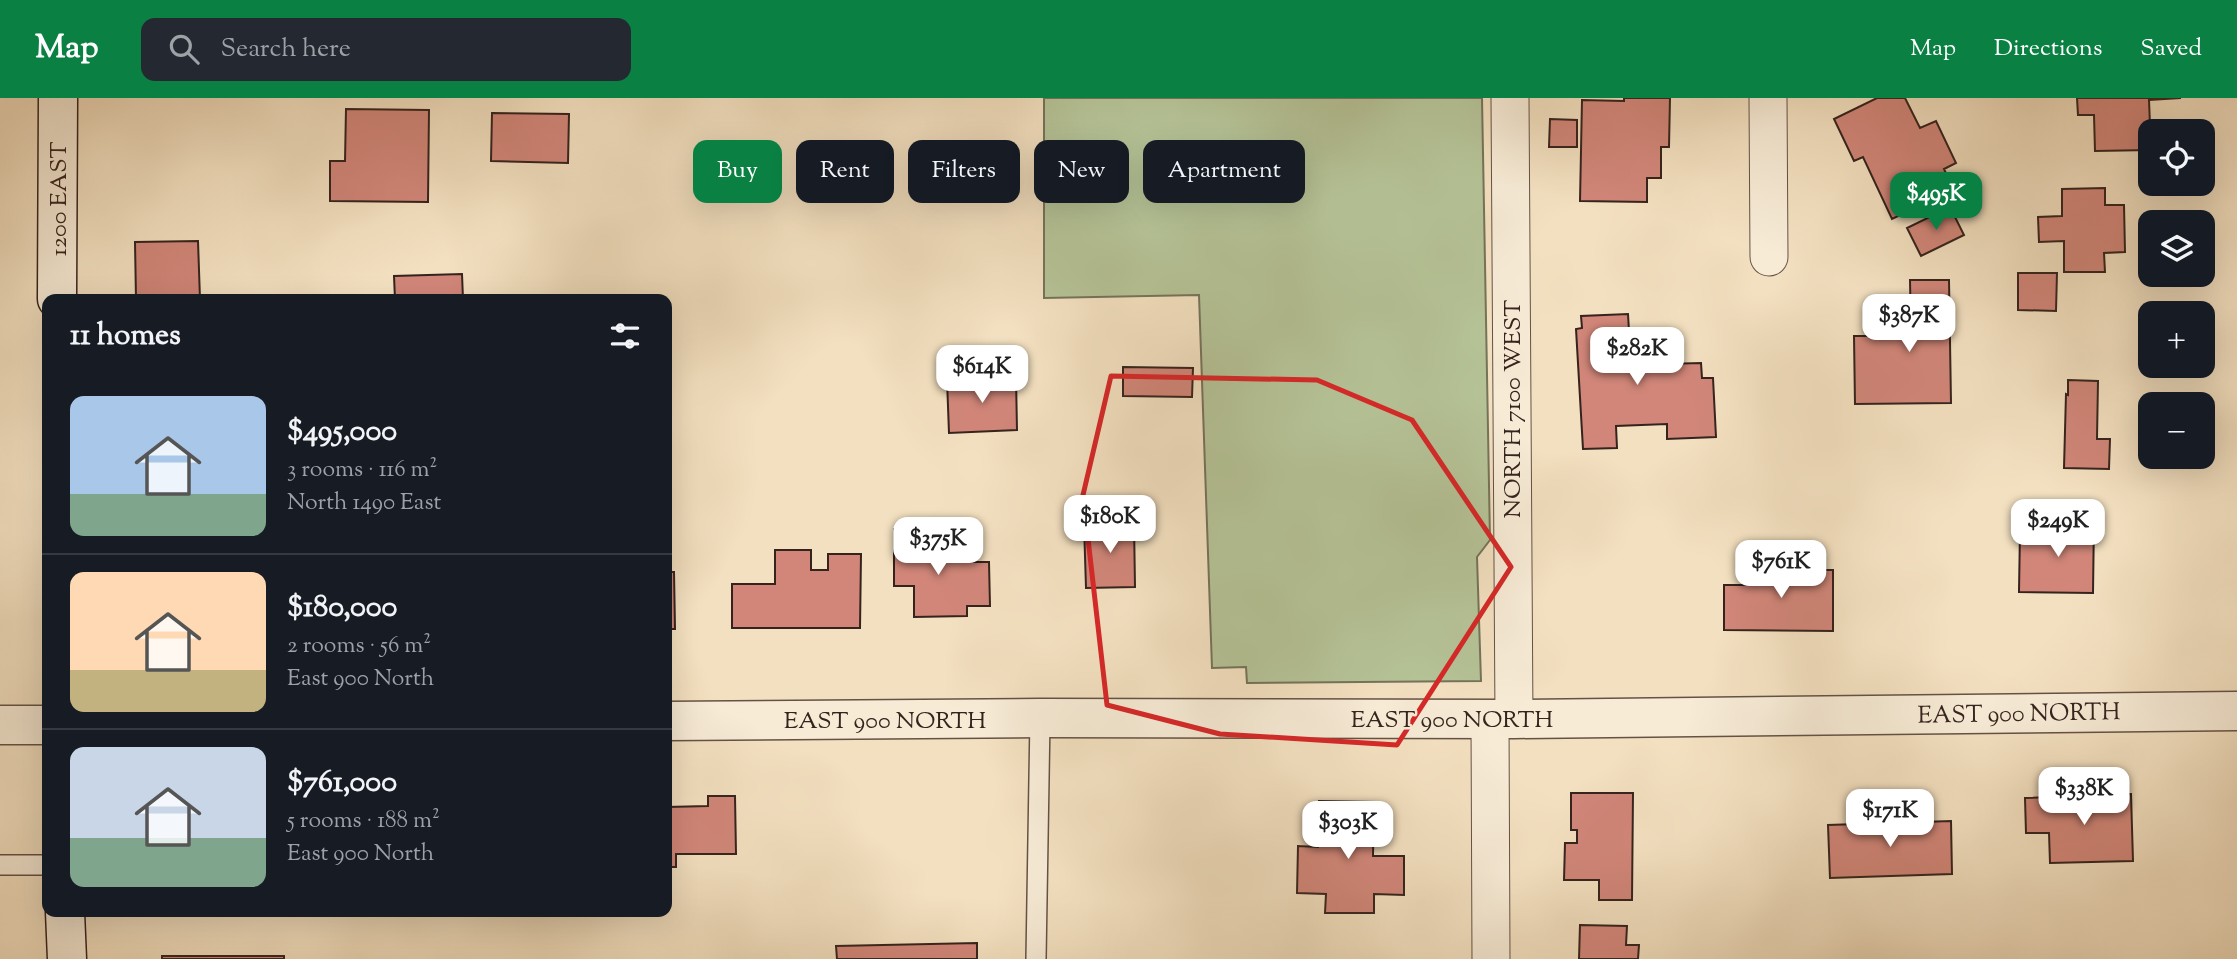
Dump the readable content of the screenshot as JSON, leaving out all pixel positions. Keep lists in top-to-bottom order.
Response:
{
  "streets": {
    "street": ["1200 EAST", "NORTH 7100 WEST", "EAST 900 NORTH"]
  },
  "crossings": [
    ["NORTH 7100 WEST", "EAST 900 NORTH"]
  ],
  "page": {
    "header": "Map",
    "search": "Search here",
    "nav": ["Map", "Directions", "Saved"],
    "map_buttons": ["+", "−"],
    "chip": [
      "Buy",
      "Rent",
      "Filters",
      "New",
      "Apartment"
    ],
    "price": [
      "$495K",
      "$387K",
      "$282K",
      "$614K",
      "$180K",
      "$249K",
      "$375K",
      "$761K",
      "$338K",
      "$171K",
      "$303K"
    ],
    "heading": "11 homes",
    "list": [
      {
        "name": "$495,000",
        "note": "3 rooms · 116 m² · North 1490 East"
      },
      {
        "name": "$180,000",
        "note": "2 rooms · 56 m² · East 900 North"
      },
      {
        "name": "$761,000",
        "note": "5 rooms · 188 m² · East 900 North"
      }
    ]
  }
}
